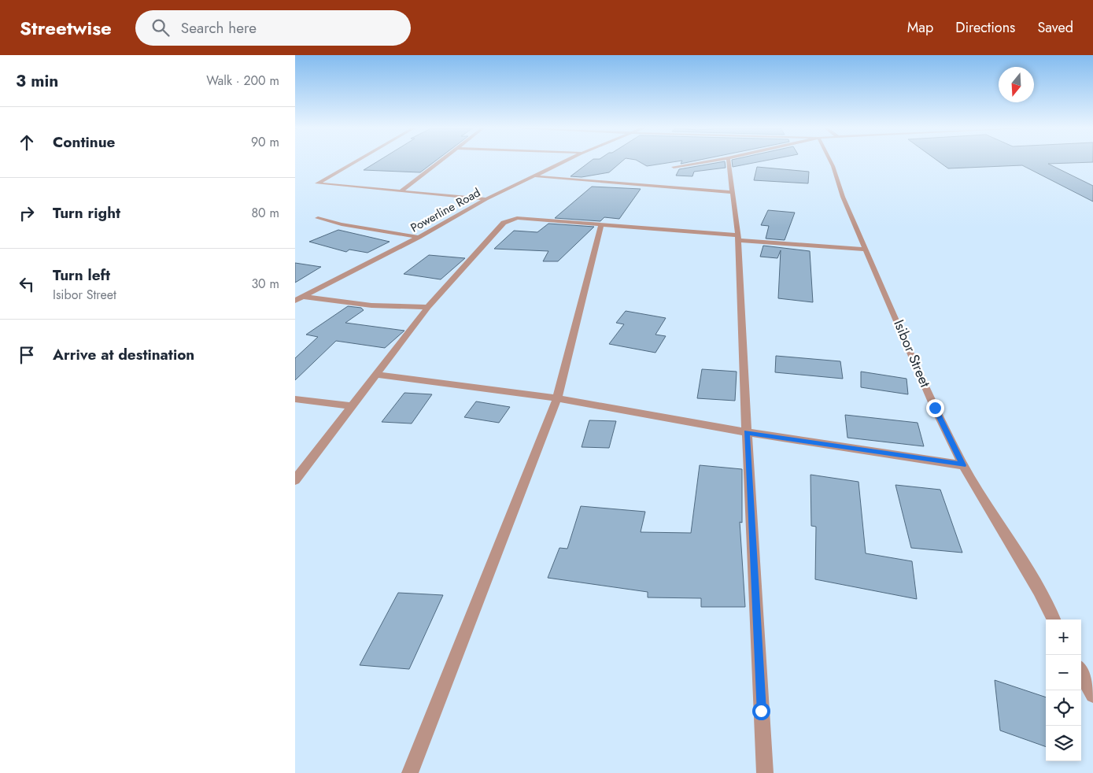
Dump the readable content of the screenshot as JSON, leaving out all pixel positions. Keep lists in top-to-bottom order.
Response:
{
  "streets": {
    "street": ["Powerline Road", "Isibor Street"]
  },
  "north": "bottom",
  "page": {
    "header": "Streetwise",
    "search": "Search here",
    "nav": ["Map", "Directions", "Saved"],
    "heading": ["3 min", "Walk · 200 m"],
    "list": [
      ["Continue", "90 m"],
      ["Turn right", "80 m"],
      ["Turn left", "Isibor Street", "30 m"],
      "Arrive at destination"
    ],
    "map_buttons": ["+", "−"]
  }
}
